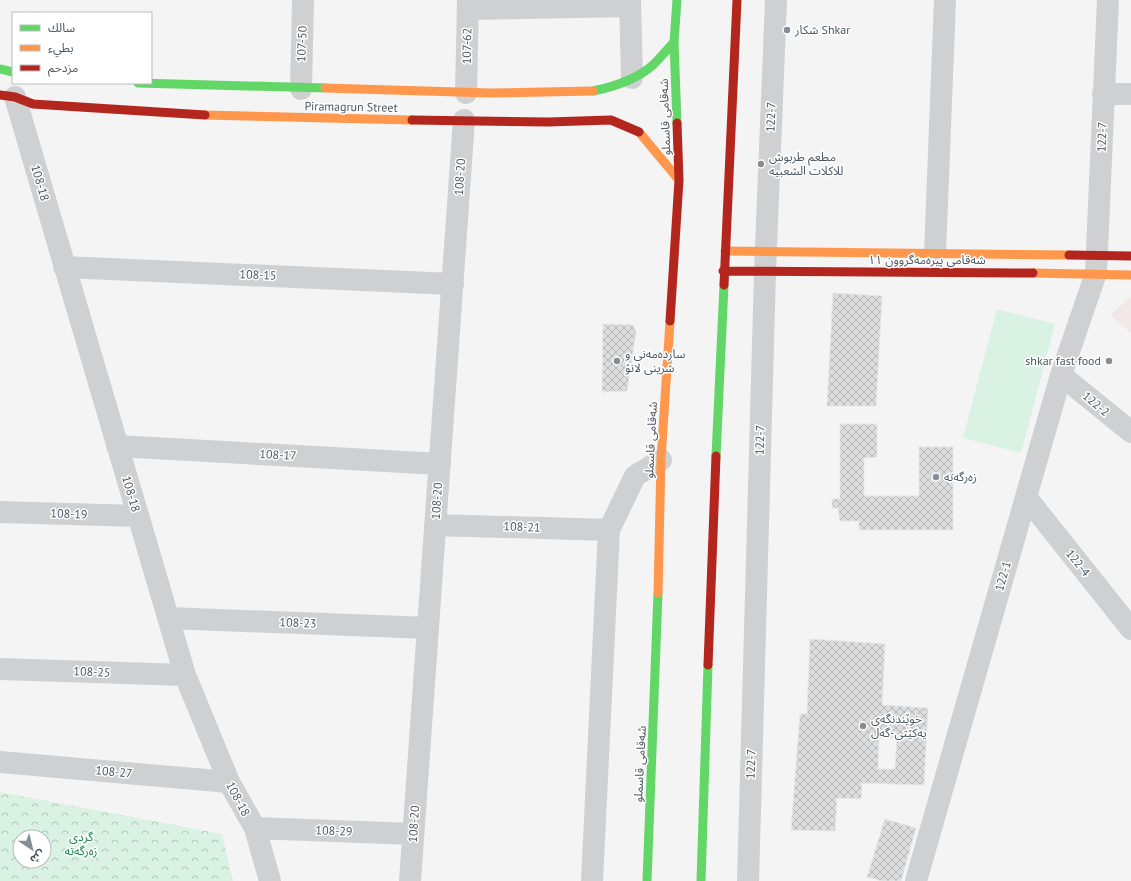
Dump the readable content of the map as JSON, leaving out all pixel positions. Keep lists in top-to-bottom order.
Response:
{
  "streets": {
    "main road": ["Piramagrun Street", "شەقامی قاسملو", "شەقامی پیرەمەگروون ١١"],
    "street": [
      "107-50",
      "107-62",
      "122-7",
      "108-20",
      "108-18",
      "108-15",
      "122-2",
      "108-17",
      "108-19",
      "108-21",
      "122-4",
      "122-1",
      "108-23",
      "108-25",
      "108-27",
      "108-29"
    ]
  },
  "crossings": [
    ["107-50", "Piramagrun Street"],
    ["107-62", "Piramagrun Street"],
    ["Piramagrun Street", "شەقامی قاسملو"],
    ["Piramagrun Street", "108-20"],
    ["Piramagrun Street", "108-18"],
    ["122-7", "شەقامی پیرەمەگروون ١١"],
    ["122-7", "122-1"],
    ["108-20", "108-15"],
    ["108-20", "108-17"],
    ["108-20", "108-21"],
    ["108-20", "108-23"],
    ["108-20", "108-29"],
    ["108-18", "108-15"],
    ["108-18", "108-17"],
    ["108-18", "108-19"],
    ["108-18", "108-23"],
    ["108-18", "108-25"],
    ["108-18", "108-27"],
    ["108-18", "108-29"],
    ["شەقامی پیرەمەگروون ١١", "122-1"],
    ["122-2", "122-1"],
    ["122-4", "122-1"]
  ],
  "parks": ["گردی زەرگەتە"],
  "places": [
    "شکار Shkar",
    "مطعم طربوش للاكلات الشعبيه",
    "ساردەمەنی و شرینی لانۆ",
    "shkar fast food",
    "زەرگەتە",
    "خوێندنگەی یەکێتی-گەل"
  ],
  "legend": ["سالك", "بطيء", "مزدحم"],
  "north": "bottom right"
}
